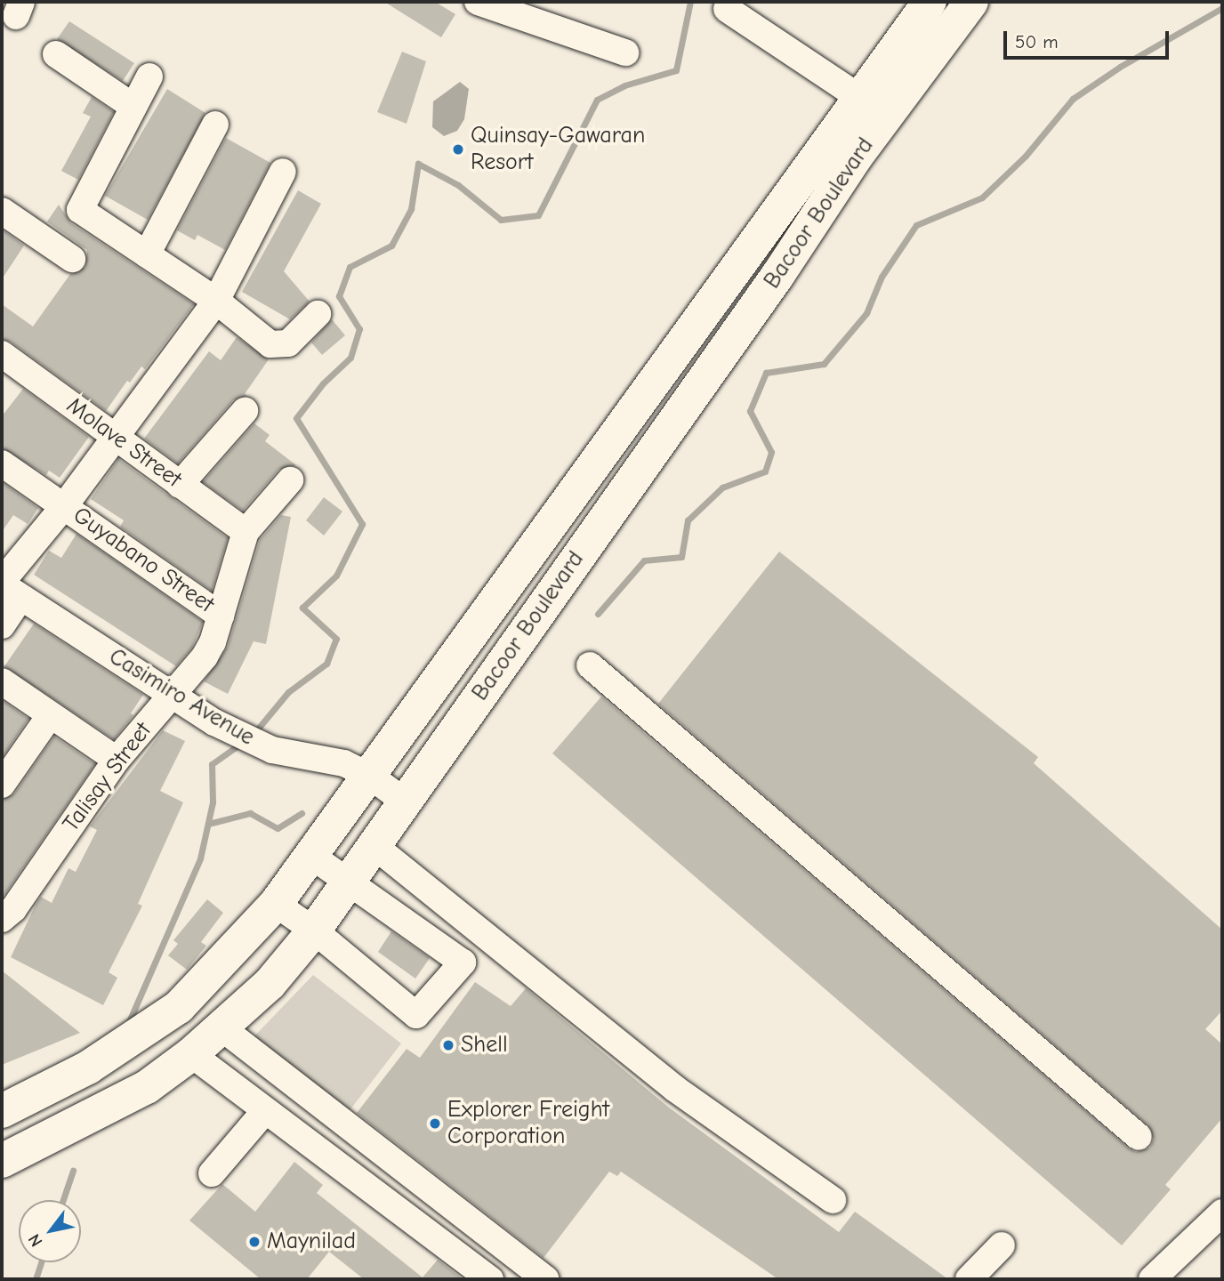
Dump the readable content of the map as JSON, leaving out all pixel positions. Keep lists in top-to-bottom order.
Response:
{
  "streets": {
    "main road": ["Bacoor Boulevard"],
    "street": [
      "Molave Street",
      "Guyabano Street",
      "Casimiro Avenue",
      "Talisay Street"
    ]
  },
  "crossings": [
    ["Bacoor Boulevard", "Casimiro Avenue"],
    ["Molave Street", "Talisay Street"],
    ["Guyabano Street", "Talisay Street"],
    ["Casimiro Avenue", "Talisay Street"]
  ],
  "places": [
    "Quinsay-Gawaran Resort",
    "Shell",
    "Explorer Freight Corporation",
    "Maynilad"
  ],
  "scale_bar": "50 m",
  "north": "bottom left"
}
